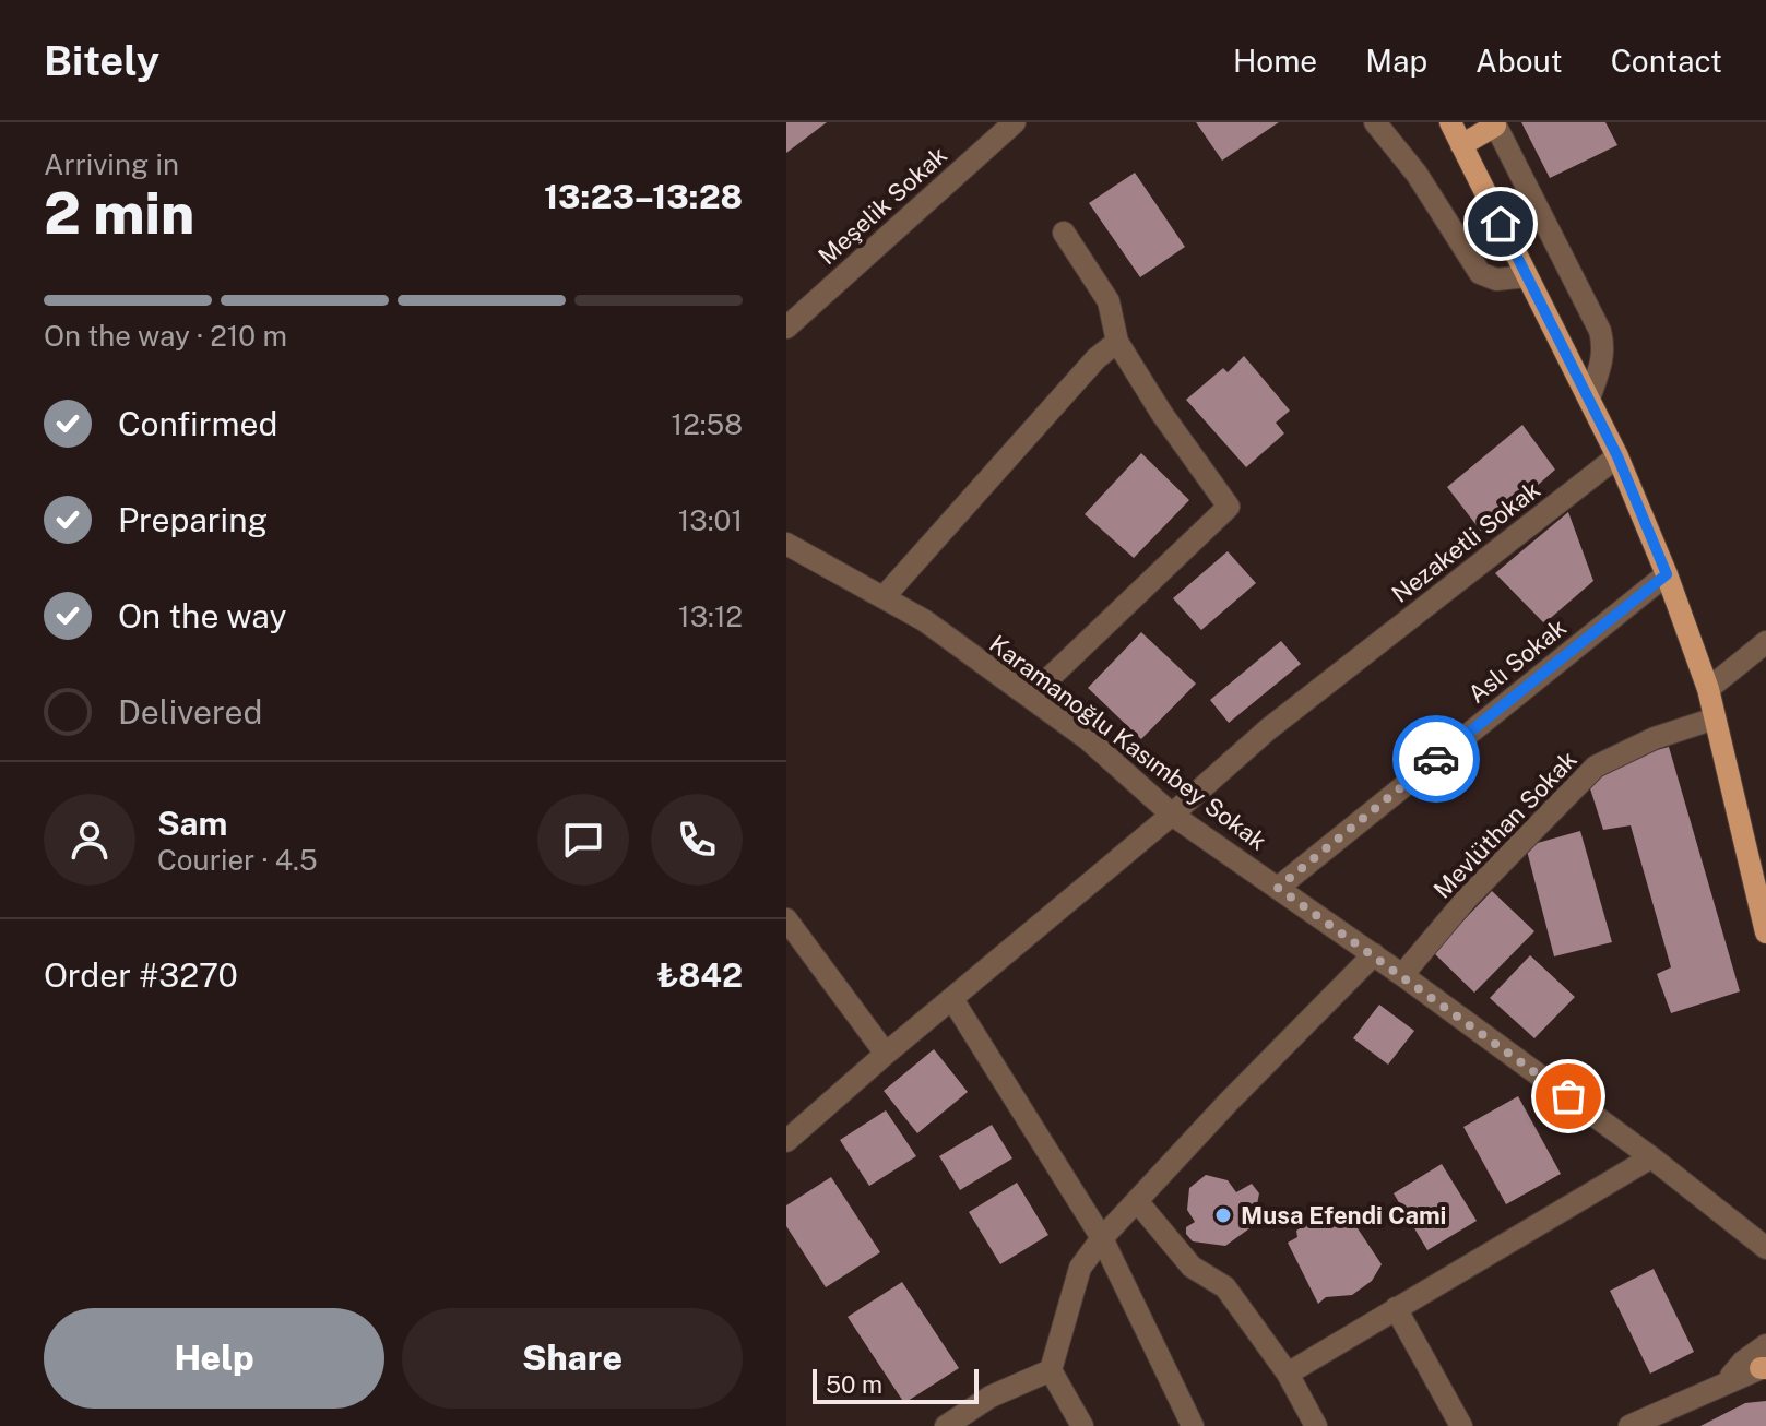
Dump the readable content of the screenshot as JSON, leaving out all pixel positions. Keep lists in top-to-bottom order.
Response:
{
  "streets": {
    "street": [
      "Meşelik Sokak",
      "Nezaketli Sokak",
      "Aslı Sokak",
      "Karamanoğlu Kasımbey Sokak",
      "Mevlüthan Sokak"
    ]
  },
  "crossings": [
    ["Nezaketli Sokak", "Karamanoğlu Kasımbey Sokak"],
    ["Aslı Sokak", "Karamanoğlu Kasımbey Sokak"],
    ["Karamanoğlu Kasımbey Sokak", "Mevlüthan Sokak"]
  ],
  "places": ["Musa Efendi Cami"],
  "scale_bar": "50 m",
  "page": {
    "header": "Bitely",
    "nav": [
      "Home",
      "Map",
      "About",
      "Contact"
    ],
    "heading": ["2 min", "Arriving in", "13:23–13:28"],
    "panel": [
      "Sam",
      "Courier · 4.5",
      "Order #3270",
      "₺842"
    ],
    "bar": "On the way · 210 m",
    "list": [
      ["Confirmed", "12:58"],
      ["Preparing", "13:01"],
      ["On the way", "13:12"],
      "Delivered"
    ],
    "buttons": ["Help", "Share"],
    "scale": "50 m"
  }
}
